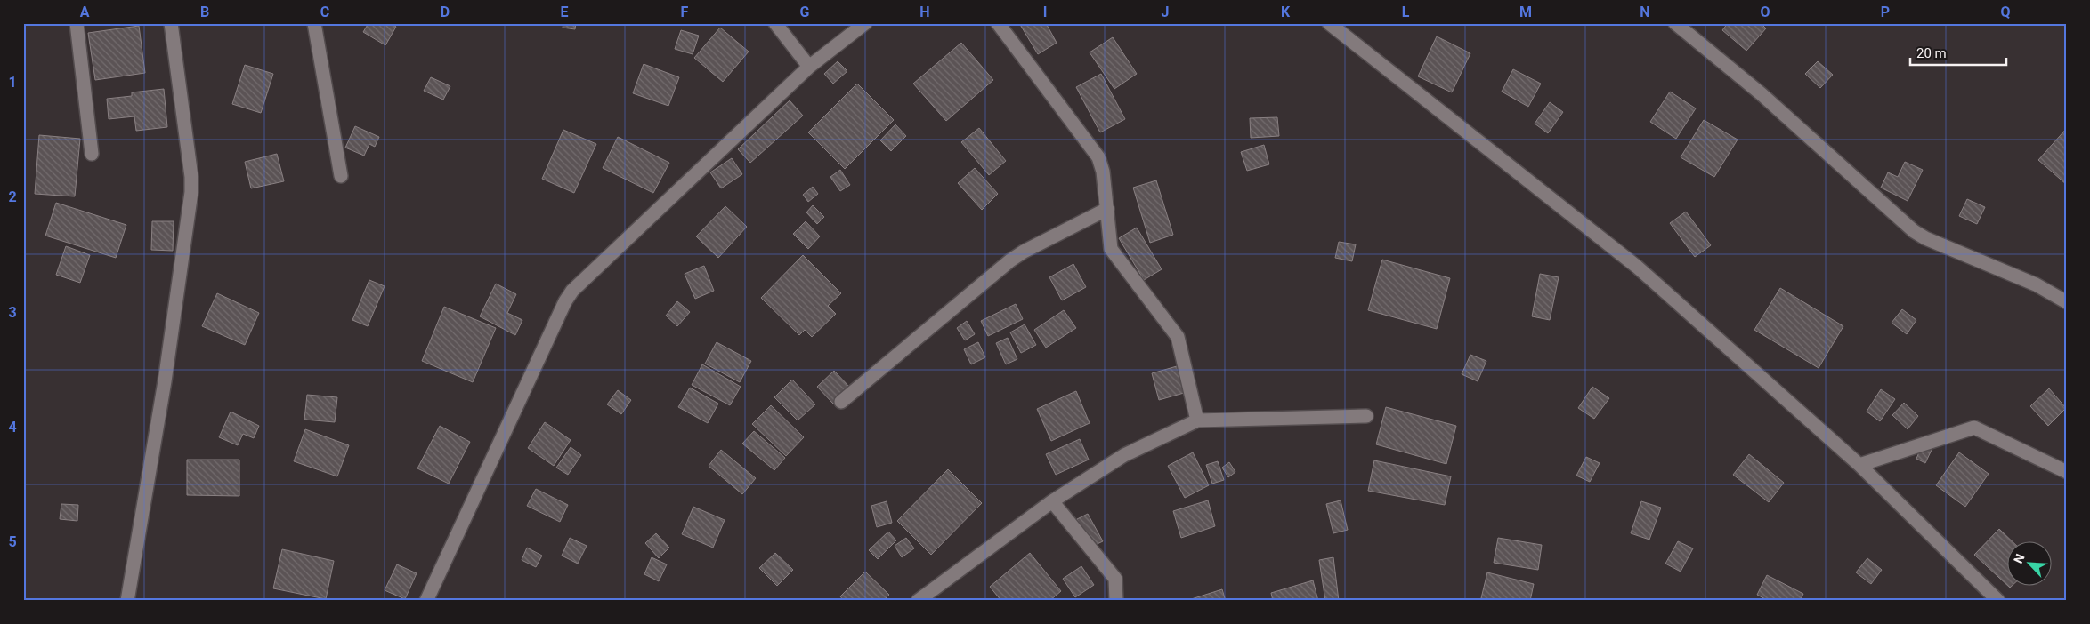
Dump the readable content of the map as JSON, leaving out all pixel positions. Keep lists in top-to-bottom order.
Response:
{
  "scale_bar": "20 m",
  "north": "top left",
  "grid": {
    "columns": [
      "A",
      "B",
      "C",
      "D",
      "E",
      "F",
      "G",
      "H",
      "I",
      "J",
      "K",
      "L",
      "M",
      "N",
      "O",
      "P",
      "Q"
    ],
    "rows": [
      "1",
      "2",
      "3",
      "4",
      "5"
    ]
  }
}
